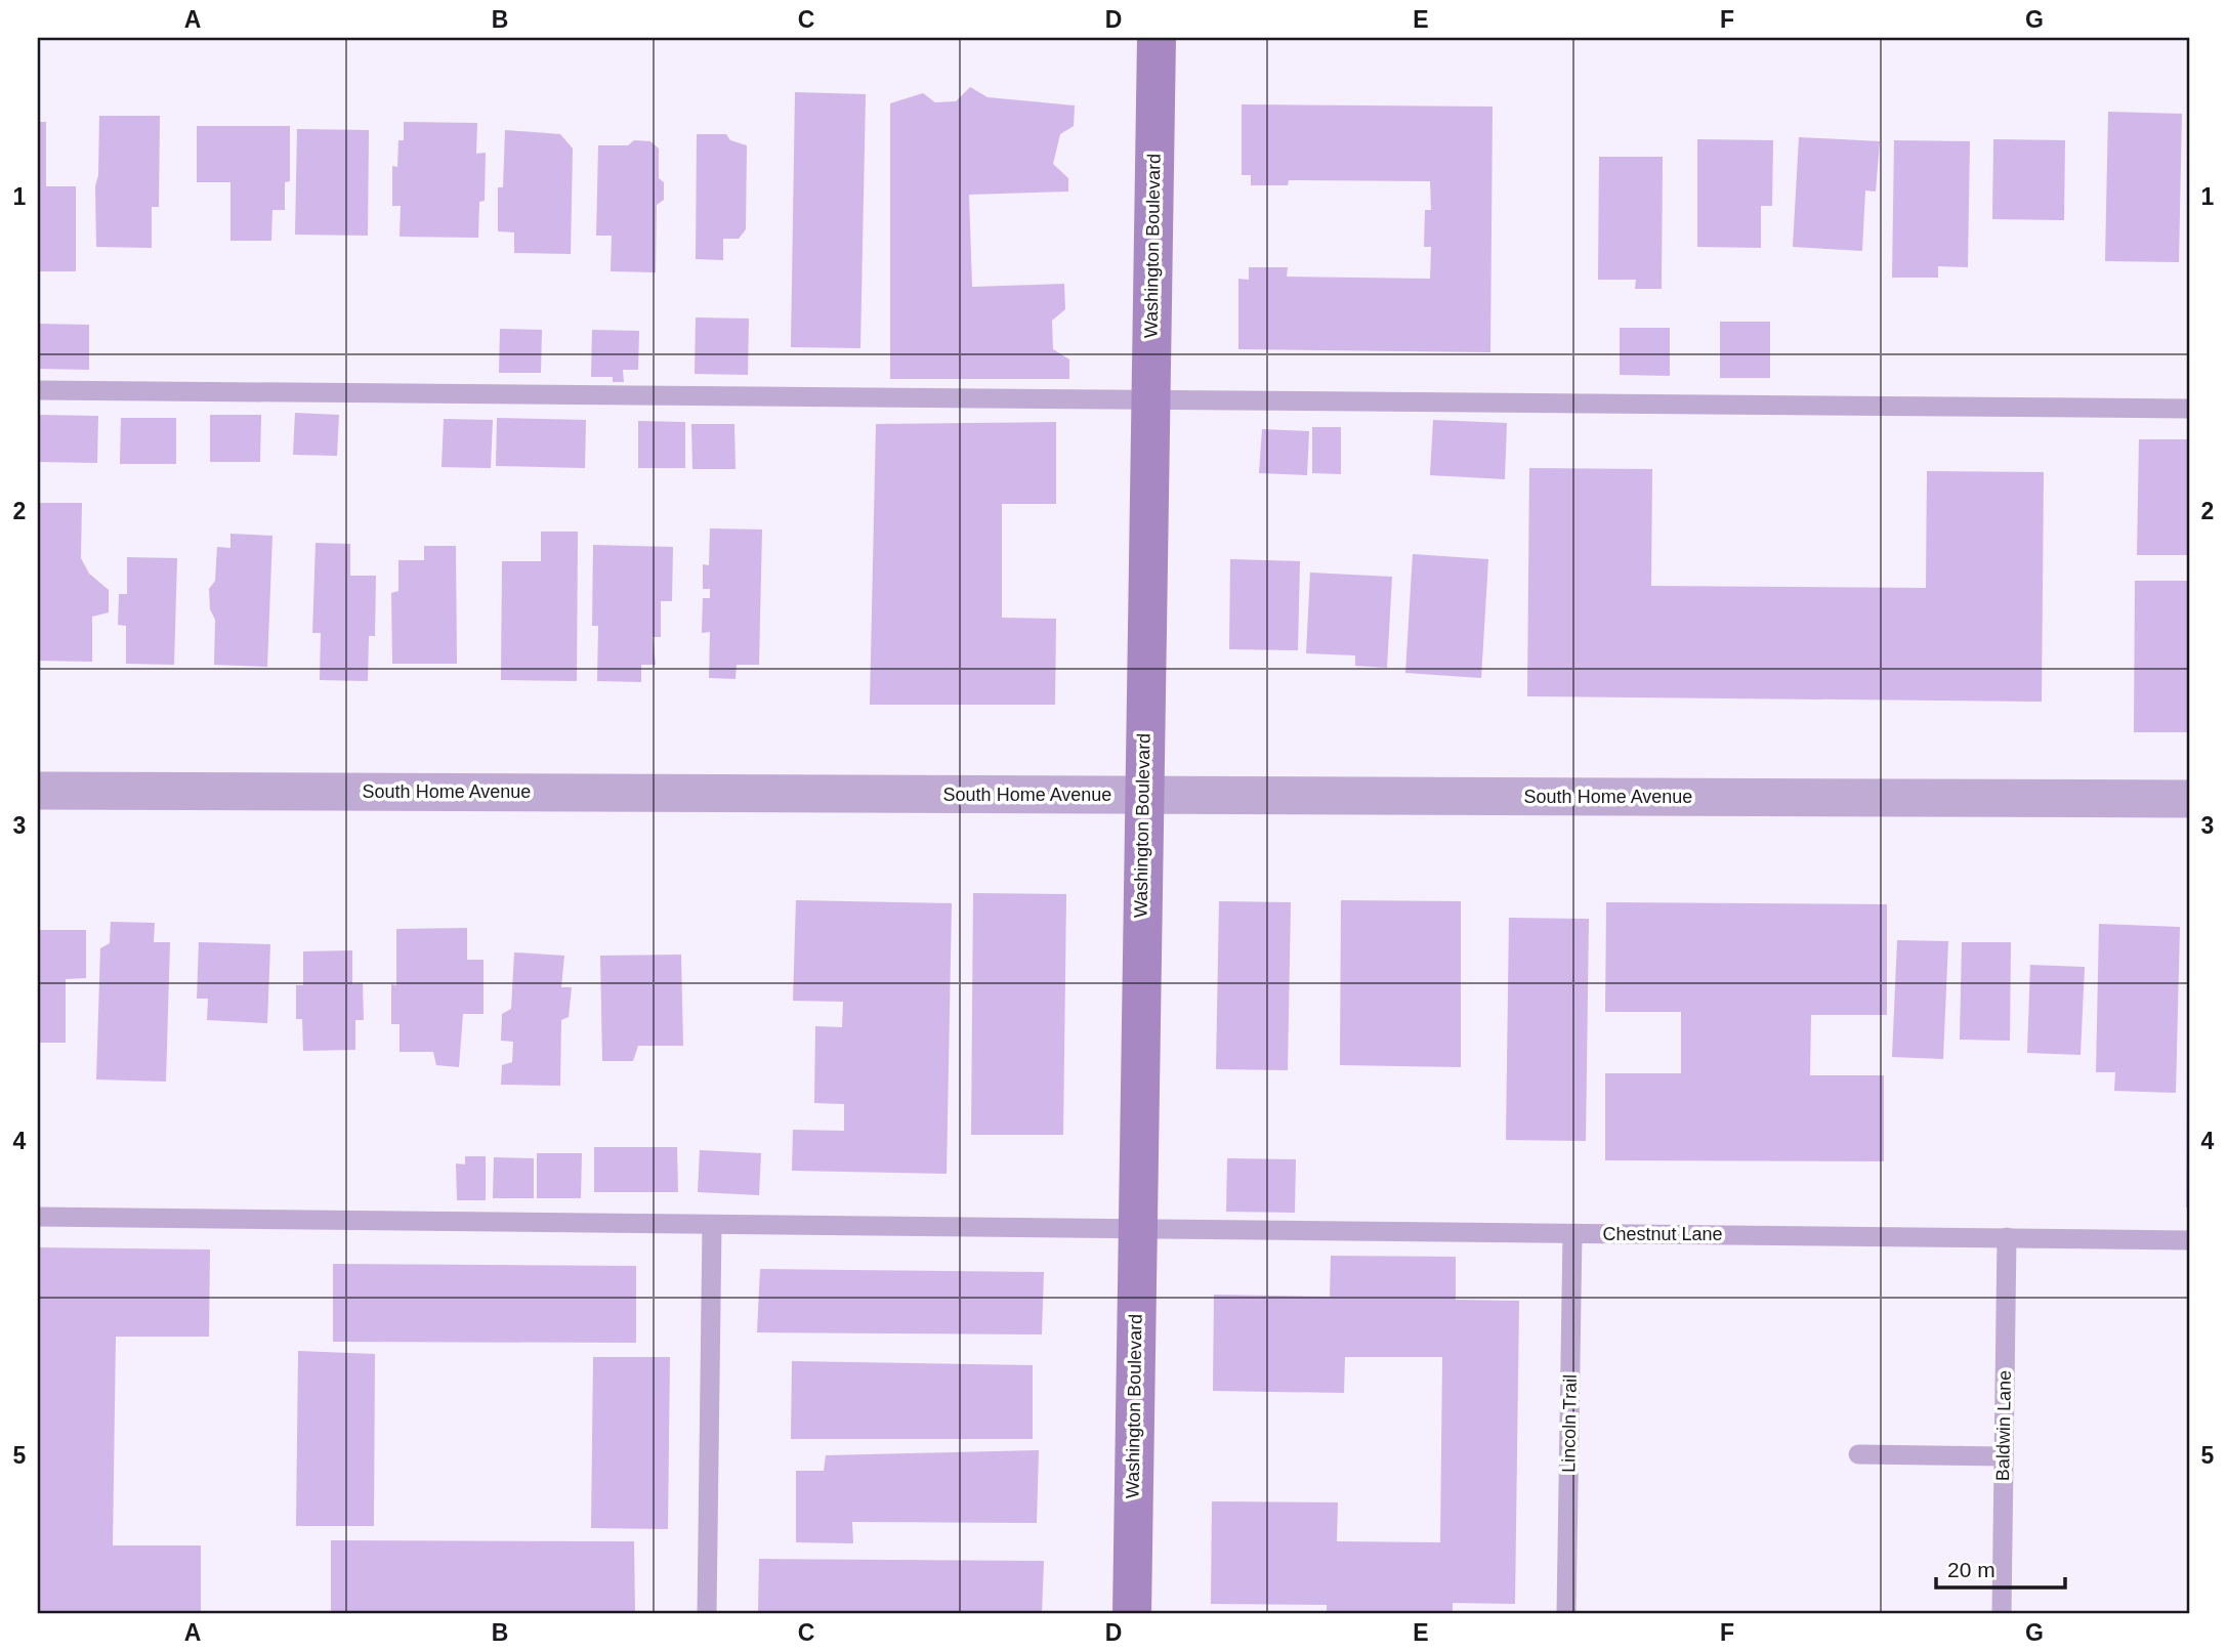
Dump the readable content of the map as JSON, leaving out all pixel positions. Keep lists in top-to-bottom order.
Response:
{
  "streets": {
    "street": ["Washington Boulevard", "South Home Avenue"],
    "lane": ["Chestnut Lane", "Lincoln Trail", "Baldwin Lane"]
  },
  "crossings": [
    ["Washington Boulevard", "South Home Avenue"],
    ["Washington Boulevard", "Chestnut Lane"],
    ["Chestnut Lane", "Lincoln Trail"],
    ["Chestnut Lane", "Baldwin Lane"]
  ],
  "scale_bar": "20 m",
  "grid": {
    "columns": [
      "A",
      "B",
      "C",
      "D",
      "E",
      "F",
      "G"
    ],
    "rows": [
      "1",
      "2",
      "3",
      "4",
      "5"
    ]
  }
}
